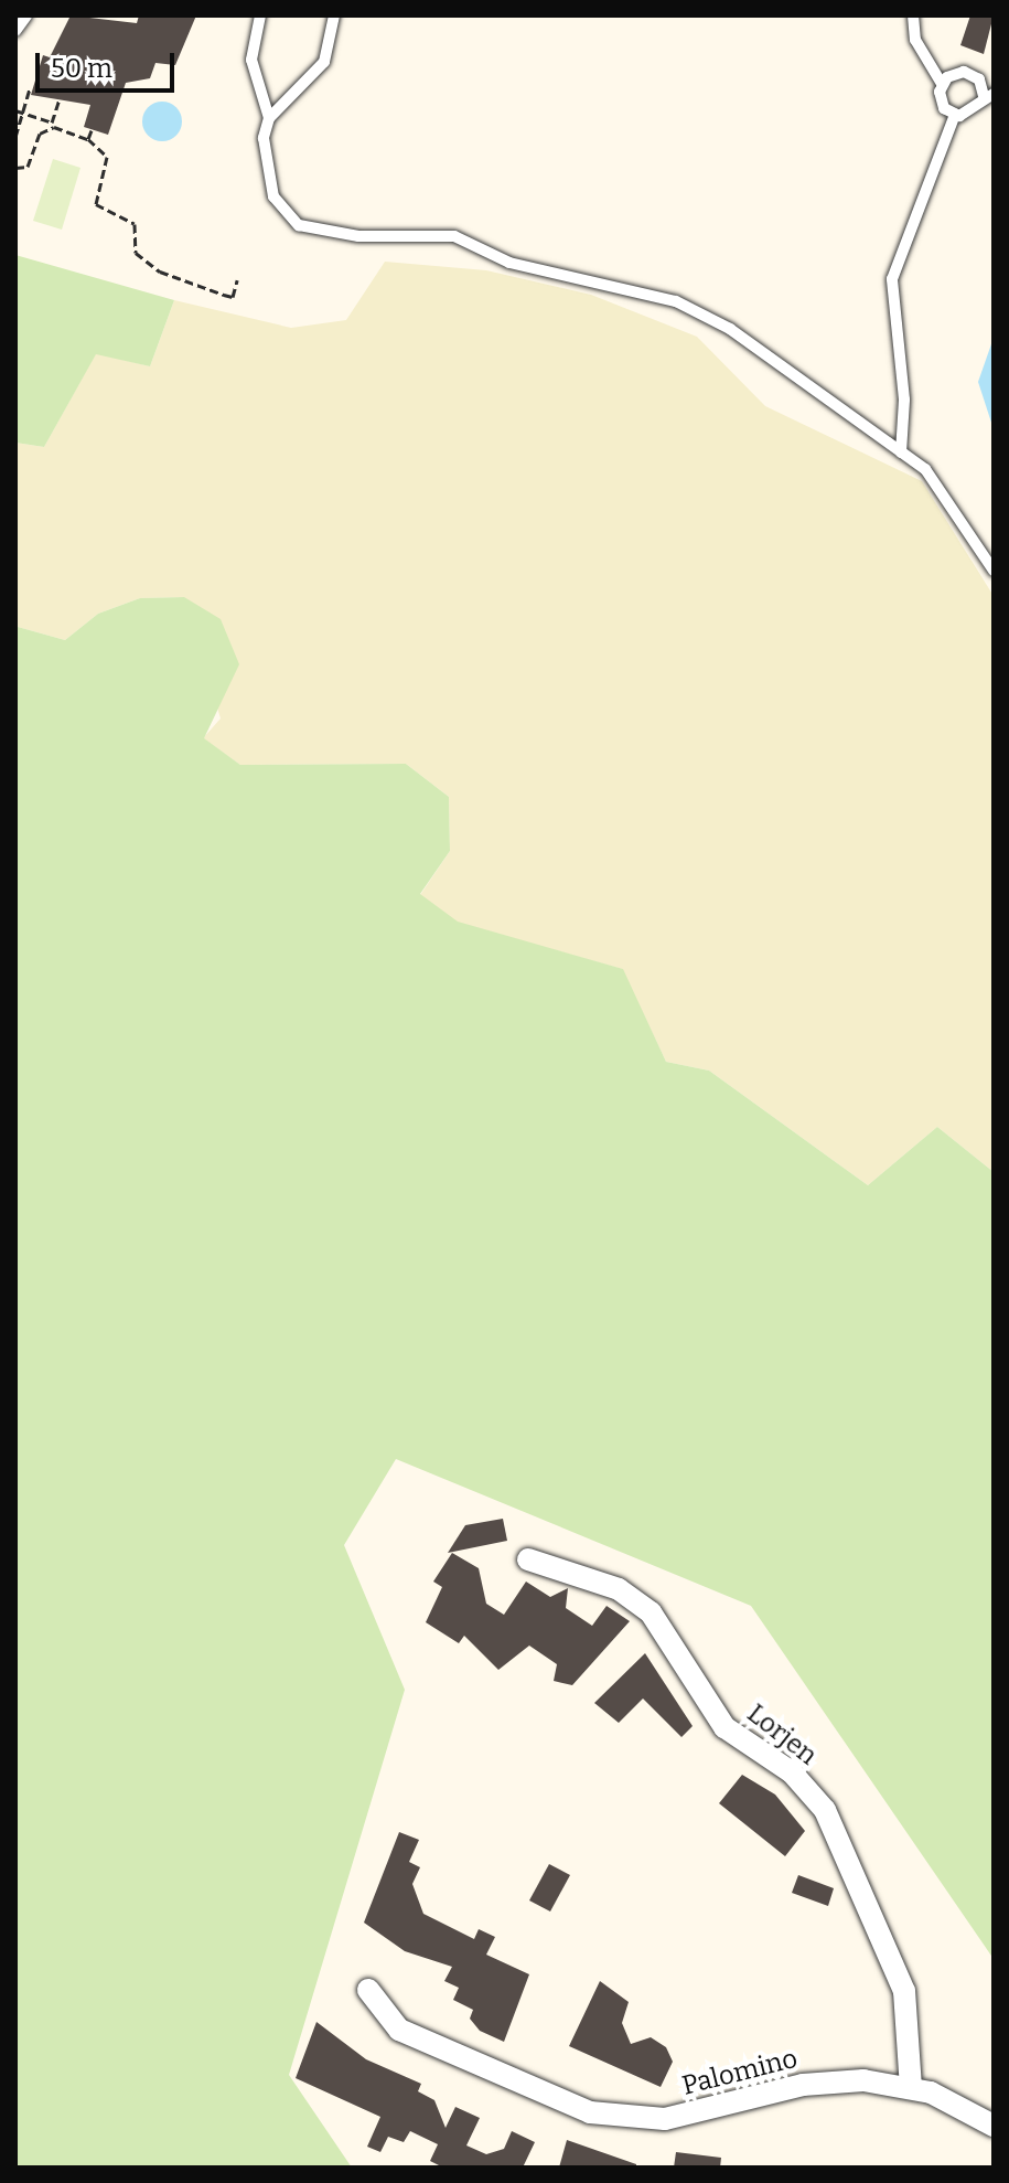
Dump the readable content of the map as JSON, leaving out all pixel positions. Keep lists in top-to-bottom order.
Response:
{
  "streets": {
    "street": ["Lorjen", "Palomino"]
  },
  "crossings": [
    ["Lorjen", "Palomino"]
  ],
  "scale_bar": "50 m"
}
